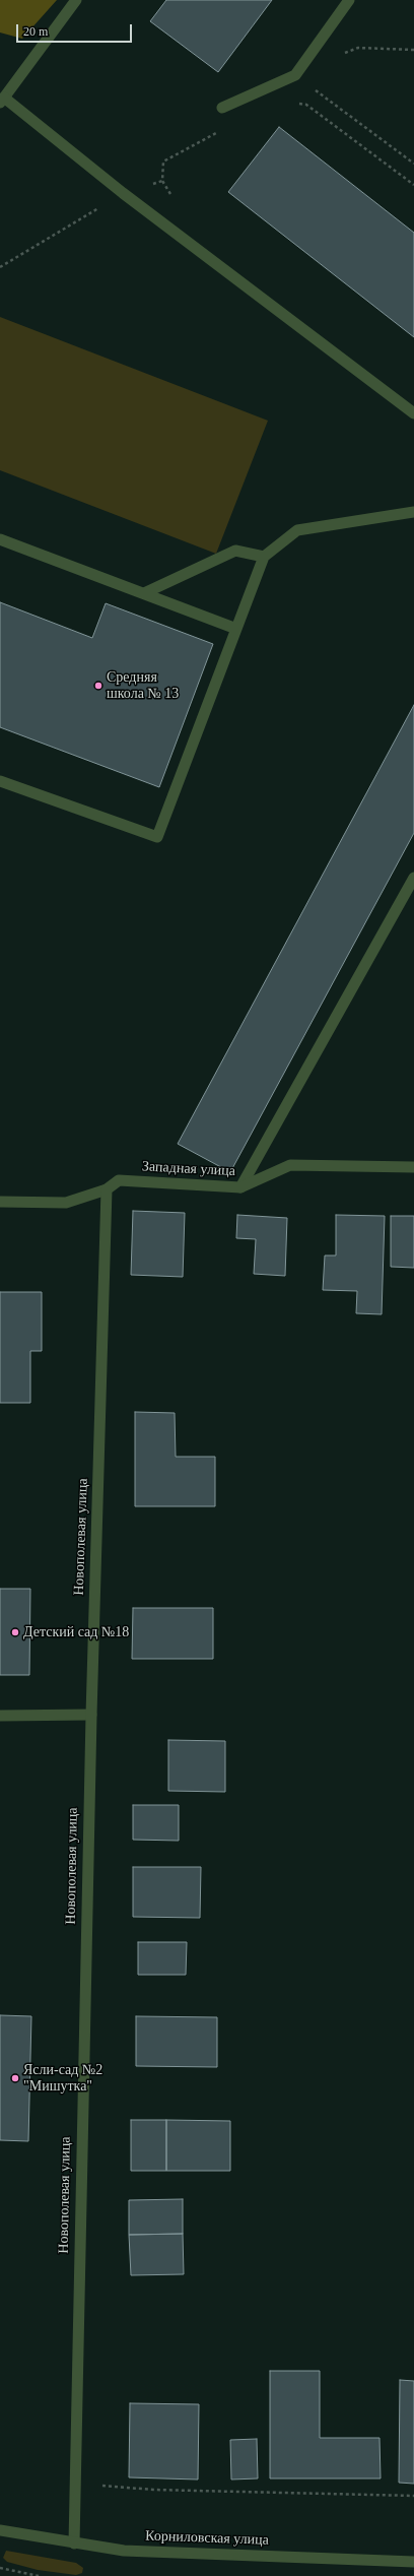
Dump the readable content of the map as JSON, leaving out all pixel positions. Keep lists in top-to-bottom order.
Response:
{
  "streets": {
    "street": ["Западная улица", "Новополевая улица", "Корниловская улица"]
  },
  "crossings": [
    ["Западная улица", "Новополевая улица"],
    ["Новополевая улица", "Корниловская улица"]
  ],
  "places": ["Средняя школа № 13", "Детский сад №18", "Ясли-сад №2 \"Мишутка\""],
  "scale_bar": "20 m"
}
